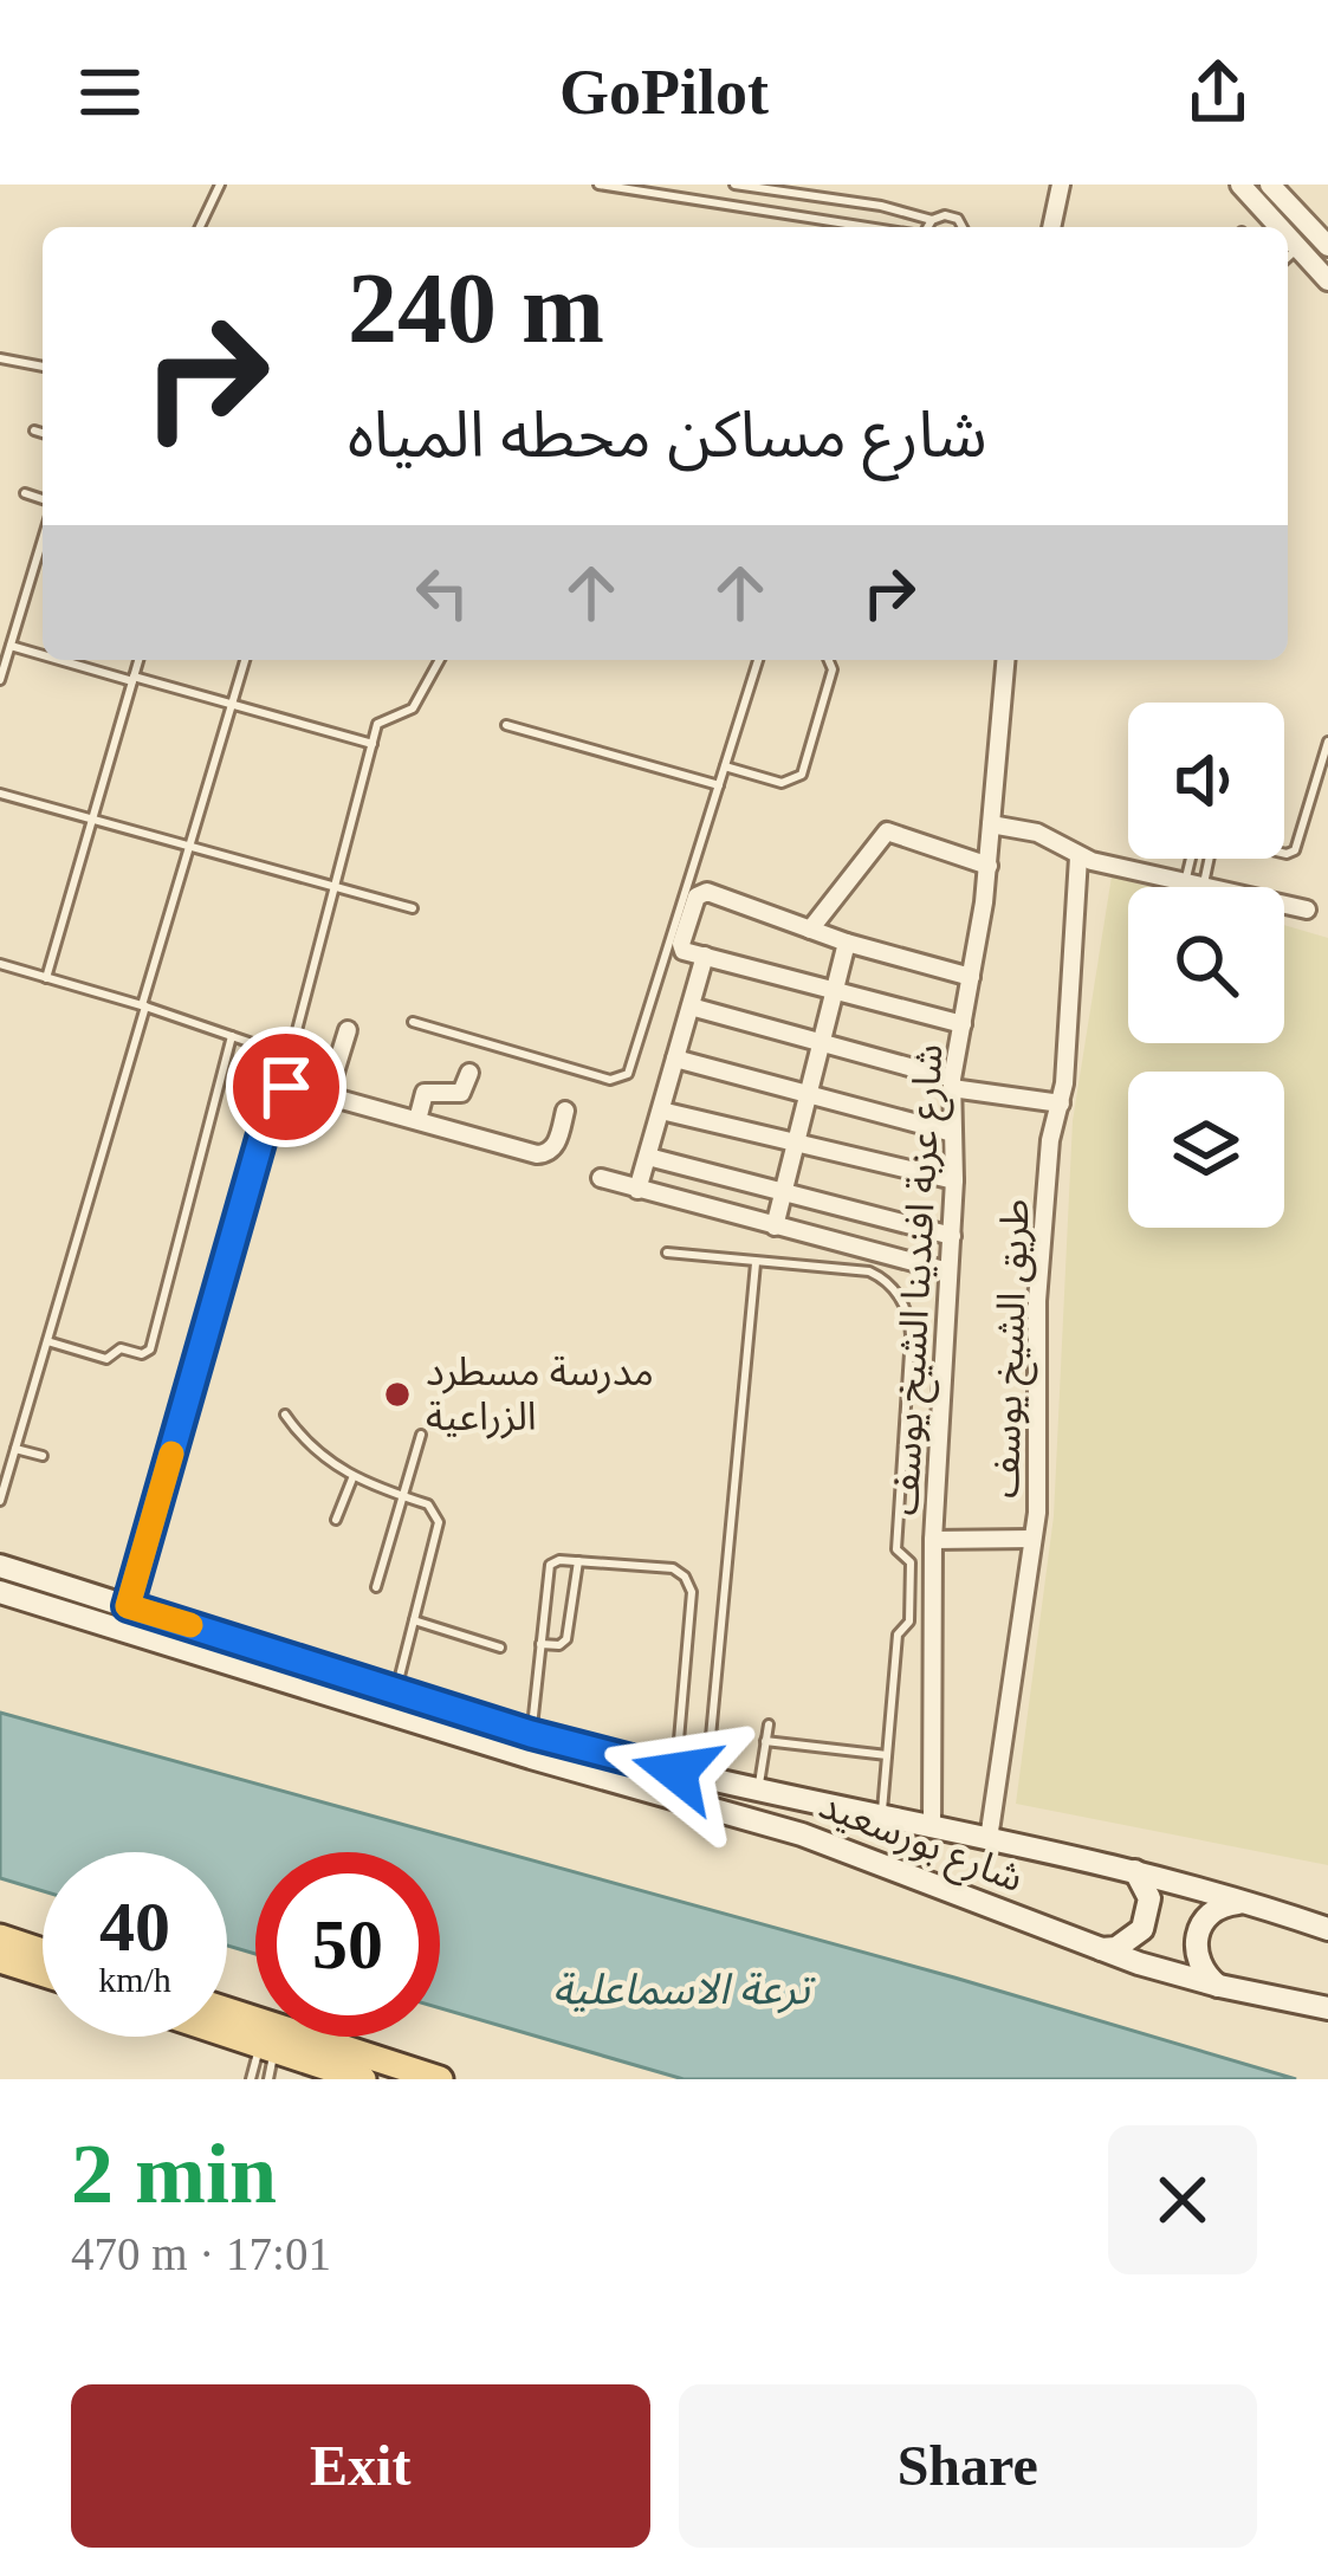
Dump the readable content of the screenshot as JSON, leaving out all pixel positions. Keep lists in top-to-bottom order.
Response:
{
  "streets": {
    "main road": ["شارع بورسعيد"],
    "street": ["شارع عزبة افندينا الشيخ يوسف", "طريق الشيخ يوسف"]
  },
  "crossings": [
    ["شارع عزبة افندينا الشيخ يوسف", "شارع بورسعيد"],
    ["طريق الشيخ يوسف", "شارع بورسعيد"]
  ],
  "water": ["ترعة الاسماعلية"],
  "places": ["مدرسة مسطرد الزراعية"],
  "page": {
    "header": "GoPilot",
    "turn": ["240 m", "شارع مساكن محطه المياه"],
    "speed": "40 km/h",
    "limit": "50",
    "heading": ["2 min", "470 m · 17:01"],
    "buttons": ["Exit", "Share"]
  }
}
